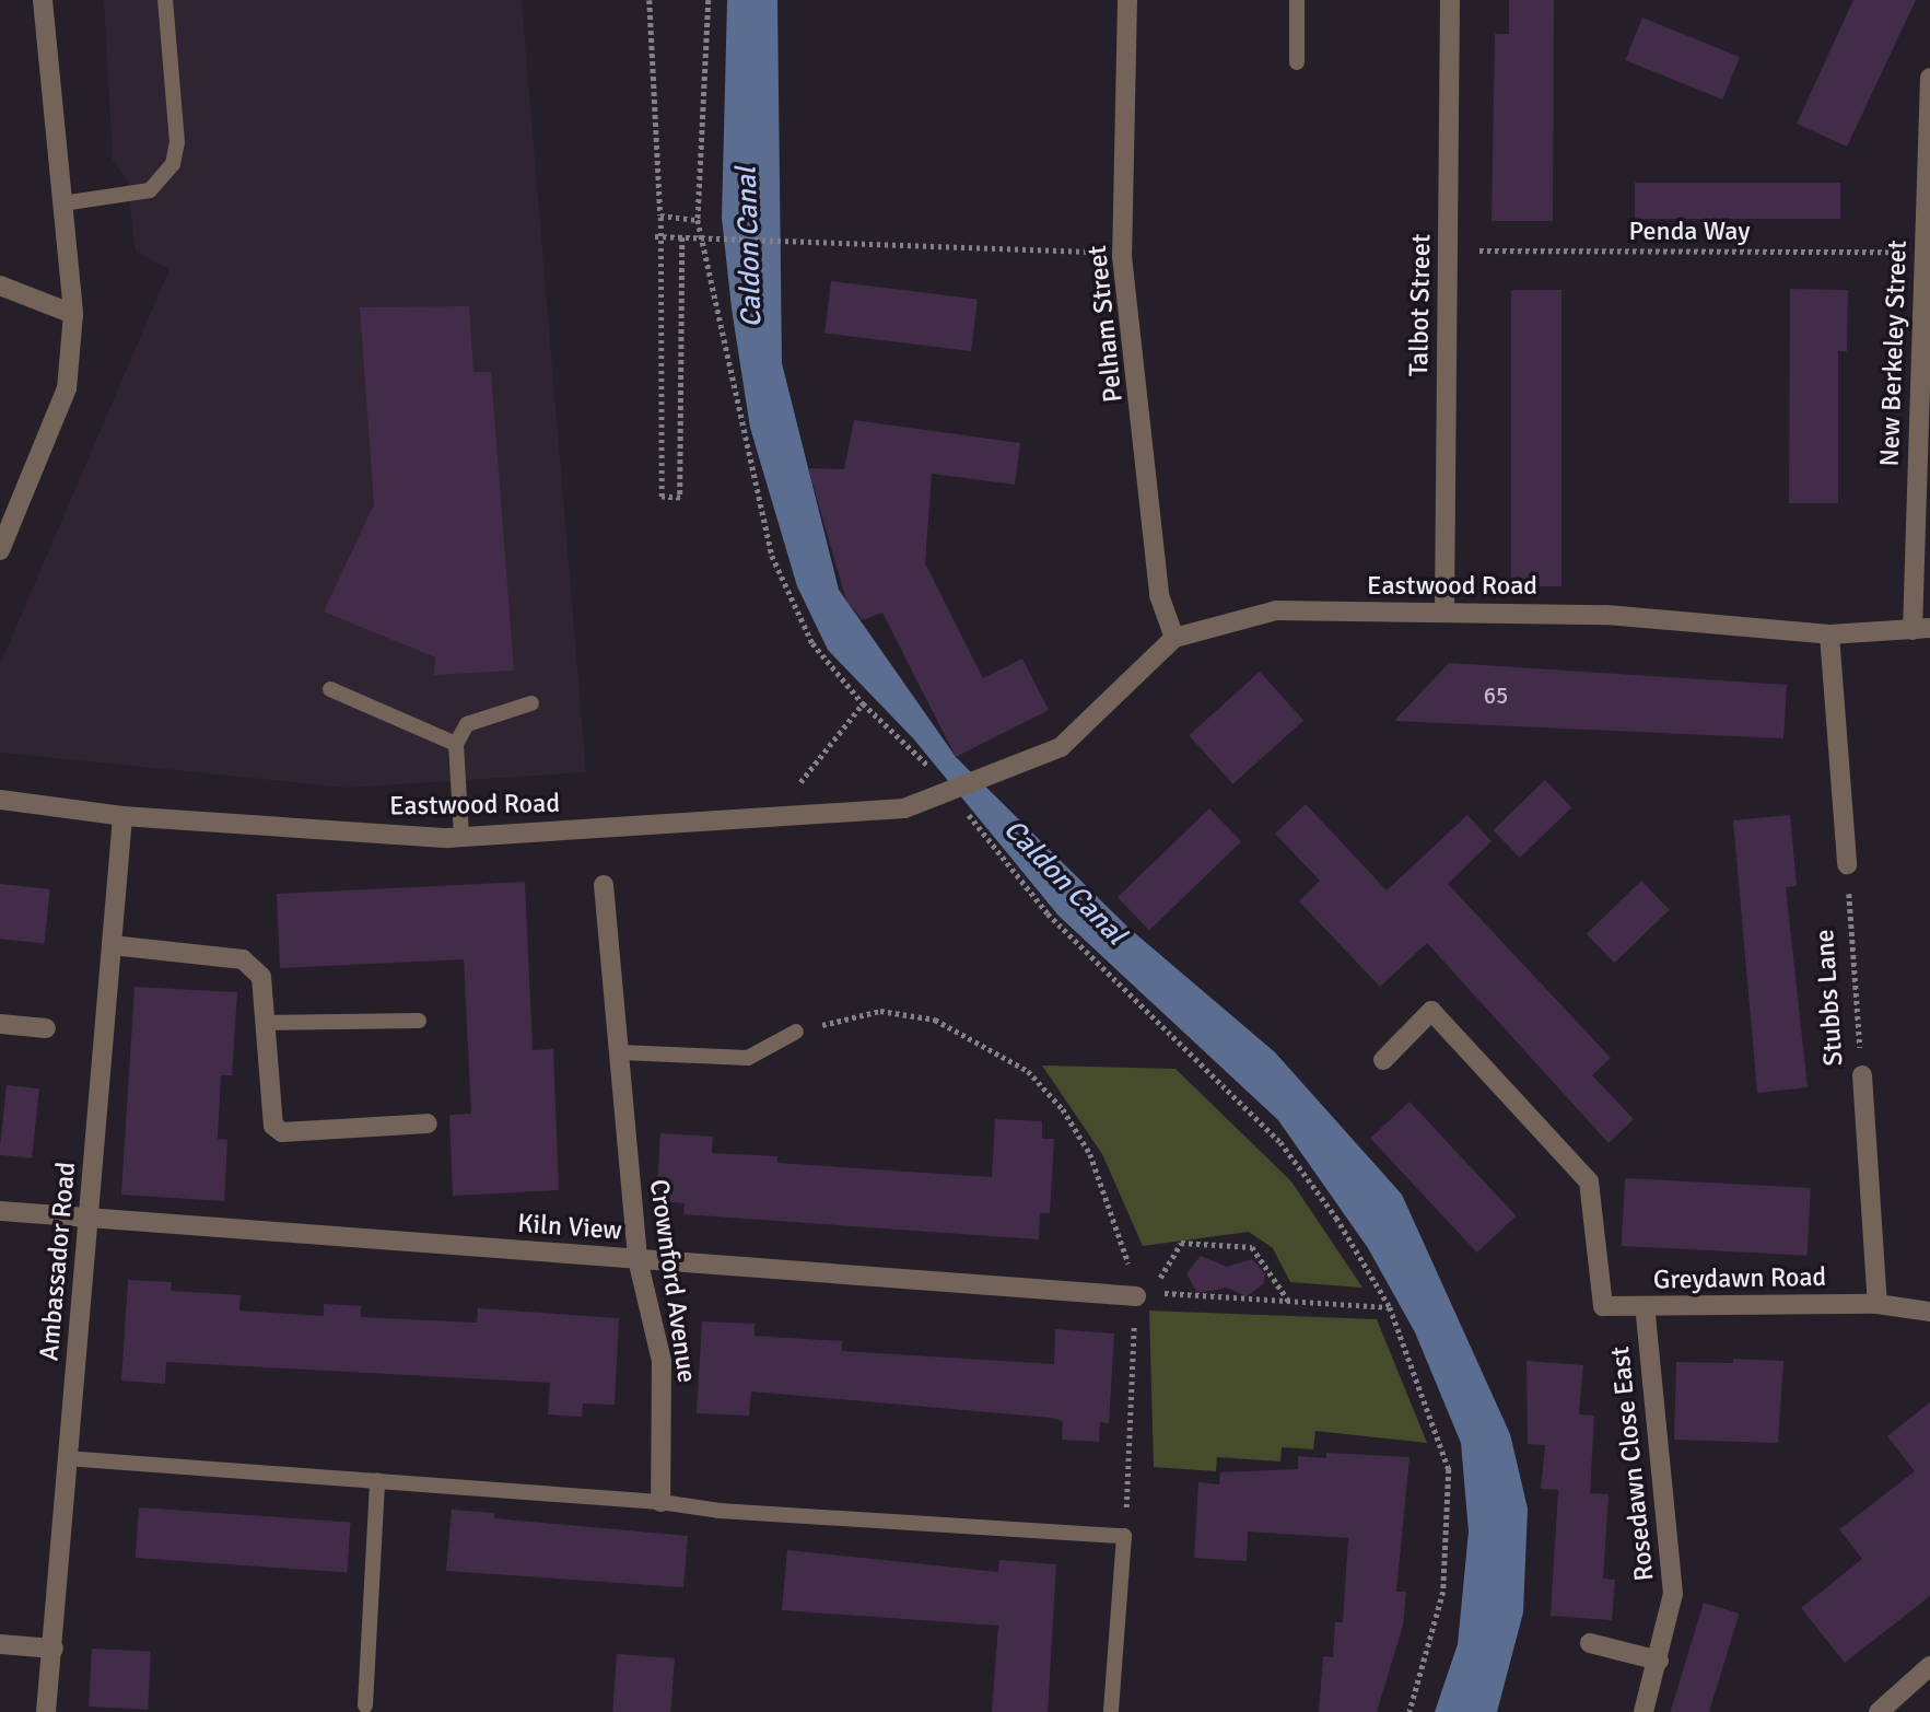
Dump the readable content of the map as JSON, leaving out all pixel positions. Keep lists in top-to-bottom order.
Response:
{
  "streets": {
    "street": [
      "Talbot Street",
      "Pelham Street",
      "New Berkeley Street",
      "Eastwood Road",
      "Stubbs Lane",
      "Kiln View",
      "Ambassador Road",
      "Greydawn Road",
      "Crownford Avenue",
      "Rosedawn Close East"
    ],
    "path": ["Penda Way"]
  },
  "crossings": [
    ["Penda Way", "Talbot Street"],
    ["Penda Way", "New Berkeley Street"],
    ["Talbot Street", "Eastwood Road"],
    ["Pelham Street", "Eastwood Road"],
    ["New Berkeley Street", "Eastwood Road"],
    ["Eastwood Road", "Ambassador Road"],
    ["Stubbs Lane", "Greydawn Road"],
    ["Kiln View", "Ambassador Road"],
    ["Kiln View", "Crownford Avenue"],
    ["Greydawn Road", "Rosedawn Close East"]
  ],
  "water": ["Caldon Canal"],
  "house_numbers": ["65"]
}
